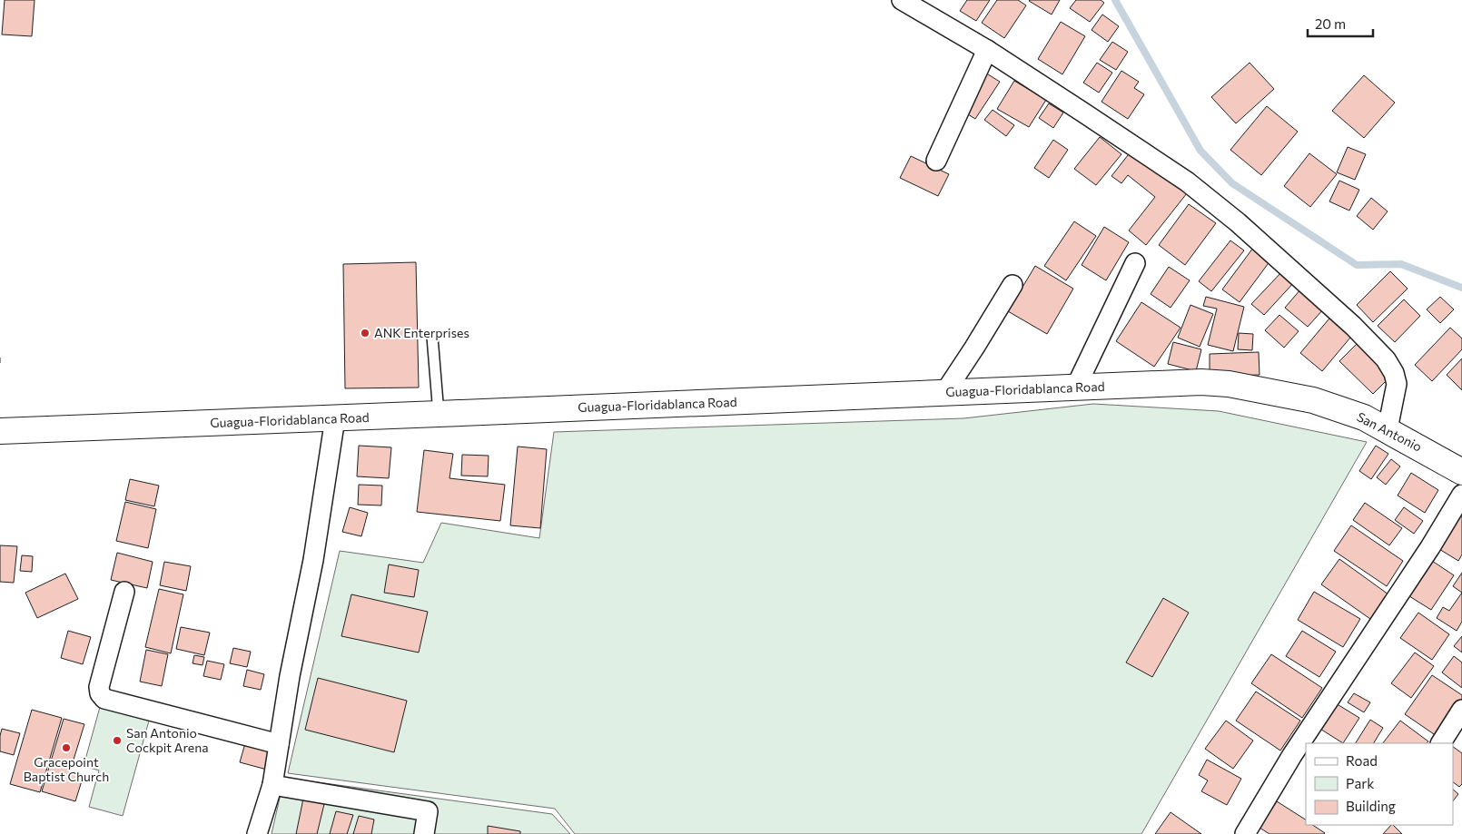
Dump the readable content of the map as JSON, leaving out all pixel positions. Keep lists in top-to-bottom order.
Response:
{
  "streets": {
    "main road": ["Guagua-Floridablanca Road", "San Antonio"]
  },
  "crossings": [
    ["Guagua-Floridablanca Road", "San Antonio"]
  ],
  "places": ["ANK Enterprises", "San Antonio Cockpit Arena", "Gracepoint Baptist Church"],
  "legend": ["Road", "Park", "Building"],
  "scale_bar": "20 m"
}
